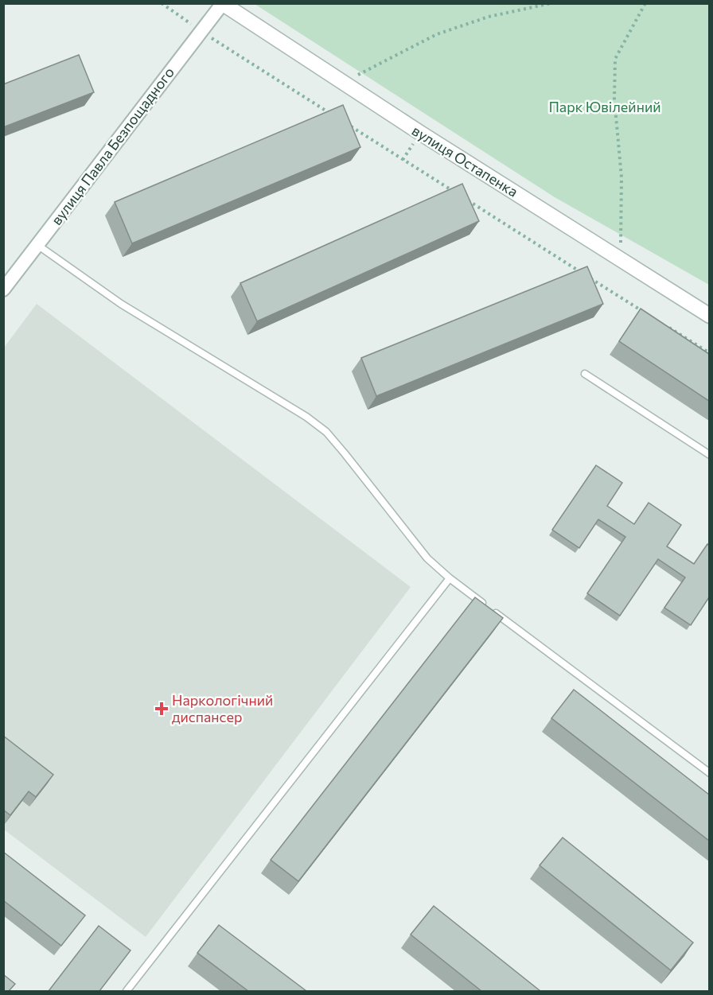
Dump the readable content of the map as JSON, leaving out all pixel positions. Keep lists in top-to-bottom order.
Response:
{
  "streets": {
    "street": ["вулиця Павла Безпощадного", "вулиця Остапенка"]
  },
  "crossings": [
    ["вулиця Павла Безпощадного", "вулиця Остапенка"]
  ],
  "parks": ["Парк Ювілейний"],
  "places": {
    "health": ["Наркологічний диспансер"]
  }
}
